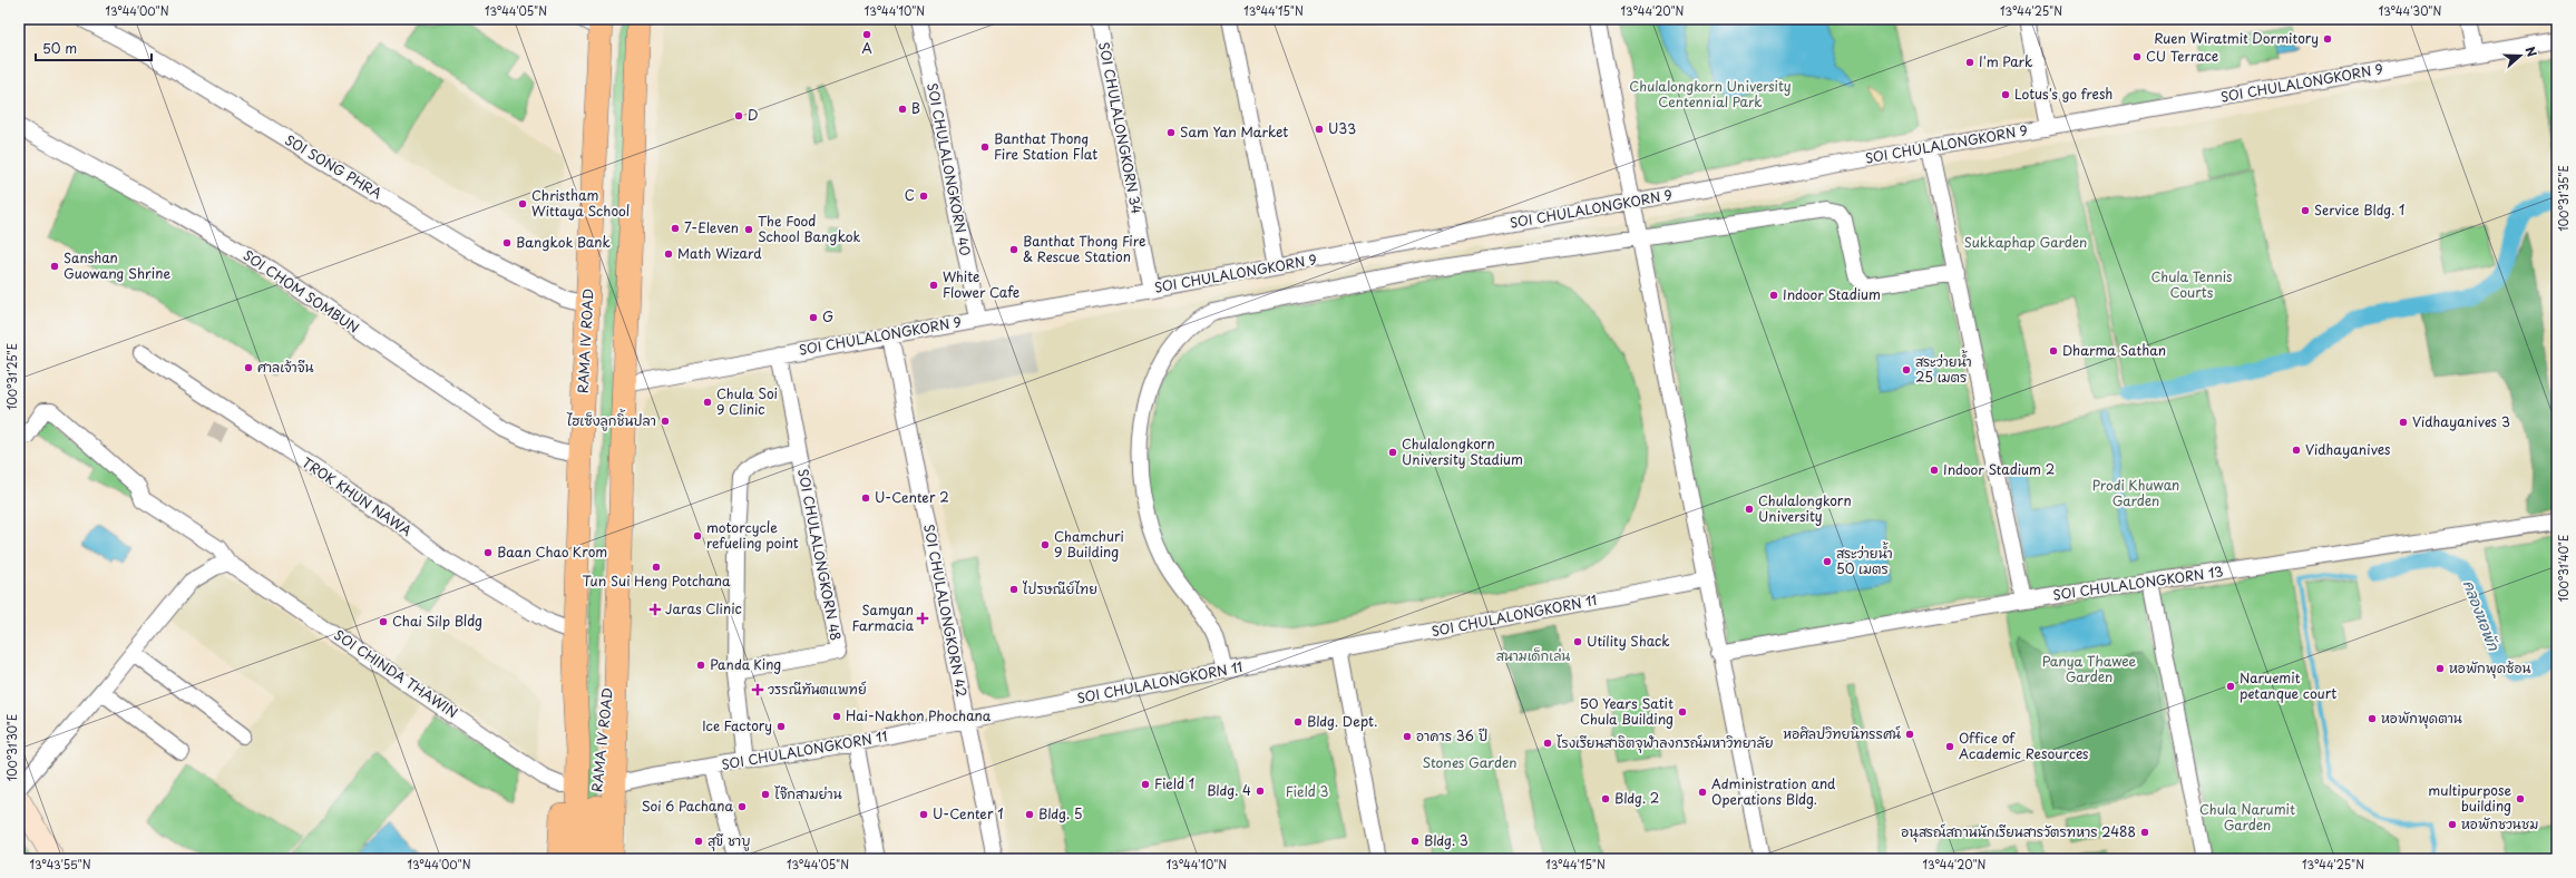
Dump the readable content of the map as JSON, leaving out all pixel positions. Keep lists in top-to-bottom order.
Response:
{
  "streets": {
    "main road": ["RAMA IV ROAD"],
    "street": [
      "SOI CHULALONGKORN 9",
      "SOI CHULALONGKORN 34",
      "SOI SONG PHRA",
      "SOI CHULALONGKORN 40",
      "SOI CHOM SOMBUN",
      "TROK KHUN NAWA",
      "SOI CHULALONGKORN 48",
      "SOI CHULALONGKORN 13",
      "SOI CHULALONGKORN 42",
      "SOI CHULALONGKORN 11",
      "SOI CHINDA THAWIN"
    ]
  },
  "crossings": [
    ["SOI CHULALONGKORN 9", "SOI CHULALONGKORN 34"],
    ["SOI CHULALONGKORN 9", "SOI CHULALONGKORN 40"],
    ["SOI CHULALONGKORN 9", "RAMA IV ROAD"],
    ["SOI CHULALONGKORN 9", "SOI CHULALONGKORN 48"],
    ["SOI CHULALONGKORN 9", "SOI CHULALONGKORN 42"],
    ["SOI SONG PHRA", "RAMA IV ROAD"],
    ["SOI CHOM SOMBUN", "RAMA IV ROAD"],
    ["RAMA IV ROAD", "TROK KHUN NAWA"],
    ["RAMA IV ROAD", "SOI CHULALONGKORN 11"],
    ["RAMA IV ROAD", "SOI CHINDA THAWIN"],
    ["SOI CHULALONGKORN 42", "SOI CHULALONGKORN 11"]
  ],
  "water": ["คลองหอพัก"],
  "parks": [
    "Chulalongkorn University Centennial Park",
    "Sukkaphap Garden",
    "Chula Tennis Courts",
    "Prodi Khuwan Garden",
    "สนามเด็กเล่น",
    "Panya Thawee Garden",
    "Stones Garden",
    "Field 3",
    "Chula Narumit Garden"
  ],
  "places": {
    "other": [
      "A",
      "Ruen Wiratmit Dormitory",
      "CU Terrace",
      "I'm Park",
      "Lotus's go fresh",
      "B",
      "D",
      "U33",
      "Sam Yan Market",
      "Banthat Thong Fire Station Flat",
      "C",
      "Christham Wittaya School",
      "Service Bldg. 1",
      "7-Eleven",
      "The Food School Bangkok",
      "Bangkok Bank",
      "Banthat Thong Fire & Rescue Station",
      "Math Wizard",
      "Sanshan Guowang Shrine",
      "White Flower Cafe",
      "Indoor Stadium",
      "G",
      "Dharma Sathan",
      "ศาลเจ้าจีน",
      "สระว่ายน้ำ 25 เมตร",
      "Chula Soi 9 Clinic",
      "ไฮเซ็งลูกชิ้นปลา",
      "Vidhayanives 3",
      "Vidhayanives",
      "Chulalongkorn University Stadium",
      "Indoor Stadium 2",
      "U-Center 2",
      "Chulalongkorn University",
      "motorcycle refueling point",
      "Chamchuri 9 Building",
      "Baan Chao Krom",
      "สระว่ายน้ำ 50 เมตร",
      "Tun Sui Heng Potchana",
      "ไปรษณีย์ไทย",
      "Chai Silp Bldg",
      "Utility Shack",
      "Panda King",
      "หอพักพุดซ้อน",
      "Naruemit petanque court",
      "50 Years Satit Chula Building",
      "Hai-Nakhon Phochana",
      "หอพักพุดตาน",
      "Bldg. Dept.",
      "Ice Factory",
      "หอศิลปวิทยนิทรรศน์",
      "อาคาร 36 ปี",
      "โรงเรียนสาธิตจุฬาลงกรณ์มหาวิทยาลัย",
      "Office of Academic Resources",
      "Field 1",
      "Bldg. 4",
      "Administration and Operations Bldg.",
      "โจ๊กสามย่าน",
      "Bldg. 2",
      "multipurpose building",
      "Soi 6 Pachana",
      "U-Center 1",
      "Bldg. 5",
      "หอพักชวนชม",
      "อนุสรณ์สถานนักเรียนสารวัตรทหาร 2488",
      "สุขี ชาบู",
      "Bldg. 3"
    ],
    "health": ["Jaras Clinic", "Samyan Farmacia", "วรรณีทันตแพทย์"]
  },
  "scale_bar": "50 m",
  "north": "right",
  "coordinates": [
    "13°44'00\"N",
    "13°44'05\"N",
    "13°44'10\"N",
    "13°44'15\"N",
    "13°44'20\"N",
    "13°44'25\"N",
    "13°44'30\"N",
    "100°31'35\"E",
    "100°31'25\"E",
    "100°31'40\"E",
    "100°31'30\"E",
    "13°43'55\"N"
  ]
}
